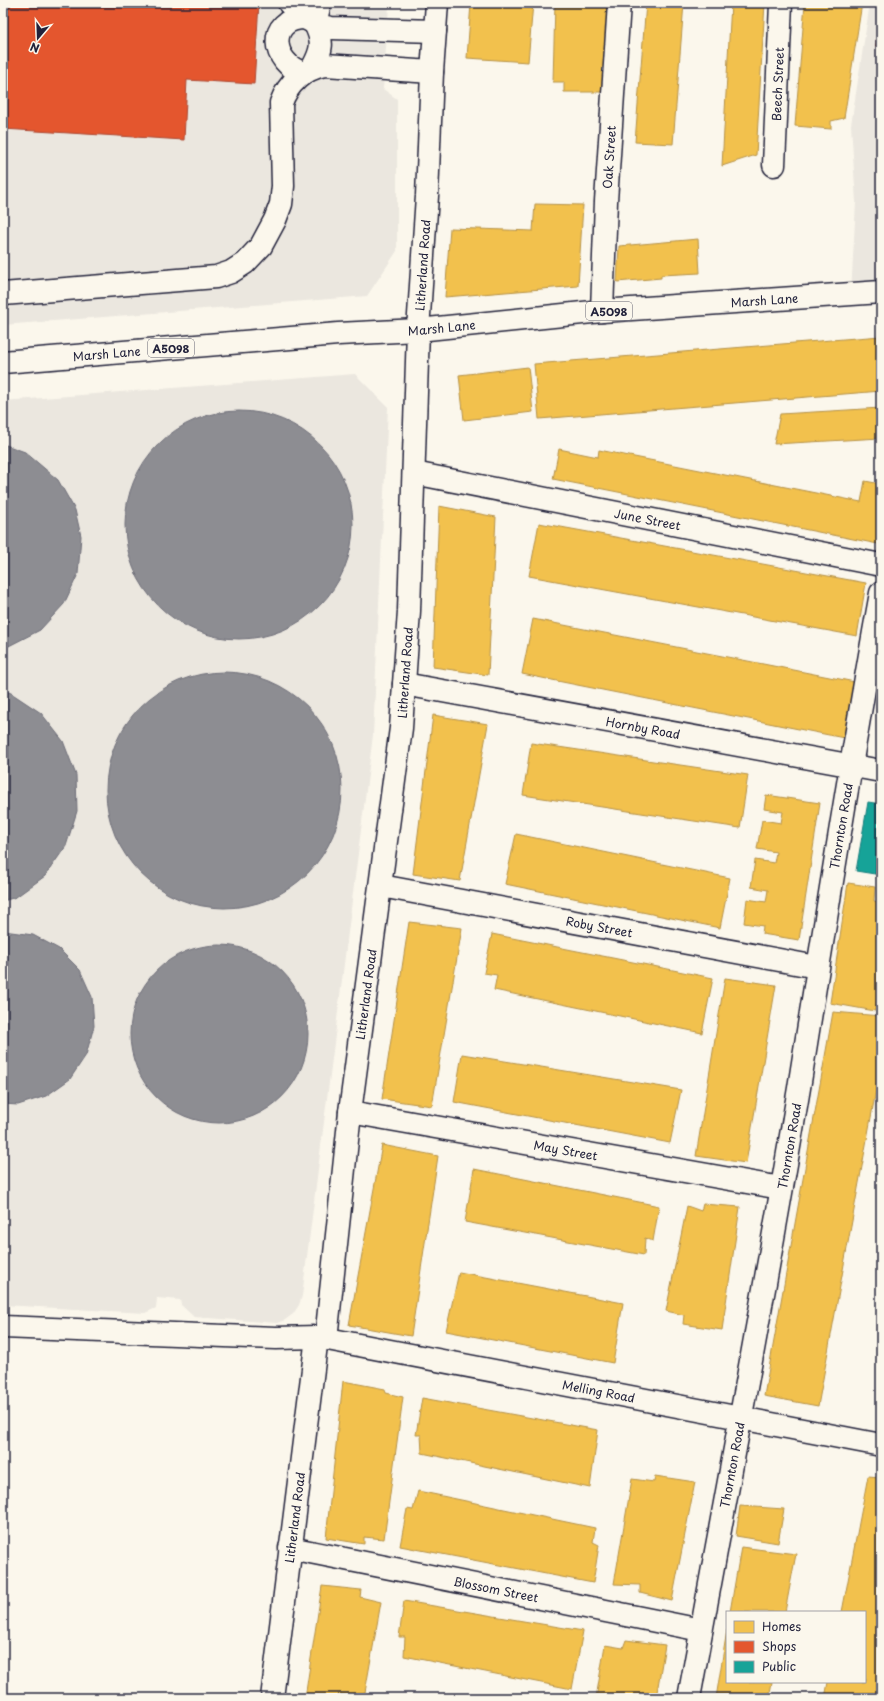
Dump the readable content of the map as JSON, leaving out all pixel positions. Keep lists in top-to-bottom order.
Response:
{
  "streets": {
    "street": [
      "Beech Street",
      "Oak Street",
      "Litherland Road",
      "Marsh Lane",
      "A5098",
      "June Street",
      "Hornby Road",
      "Thornton Road",
      "Roby Street",
      "May Street",
      "Melling Road",
      "Blossom Street"
    ]
  },
  "crossings": [
    ["Oak Street", "Marsh Lane"],
    ["Litherland Road", "Marsh Lane"],
    ["Litherland Road", "June Street"],
    ["Litherland Road", "Hornby Road"],
    ["Litherland Road", "Roby Street"],
    ["Litherland Road", "May Street"],
    ["Litherland Road", "Melling Road"],
    ["Litherland Road", "Blossom Street"],
    ["Hornby Road", "Thornton Road"],
    ["Thornton Road", "Roby Street"],
    ["Thornton Road", "May Street"],
    ["Thornton Road", "Melling Road"],
    ["Thornton Road", "Blossom Street"]
  ],
  "legend": ["Homes", "Shops", "Public"],
  "north": "bottom"
}
